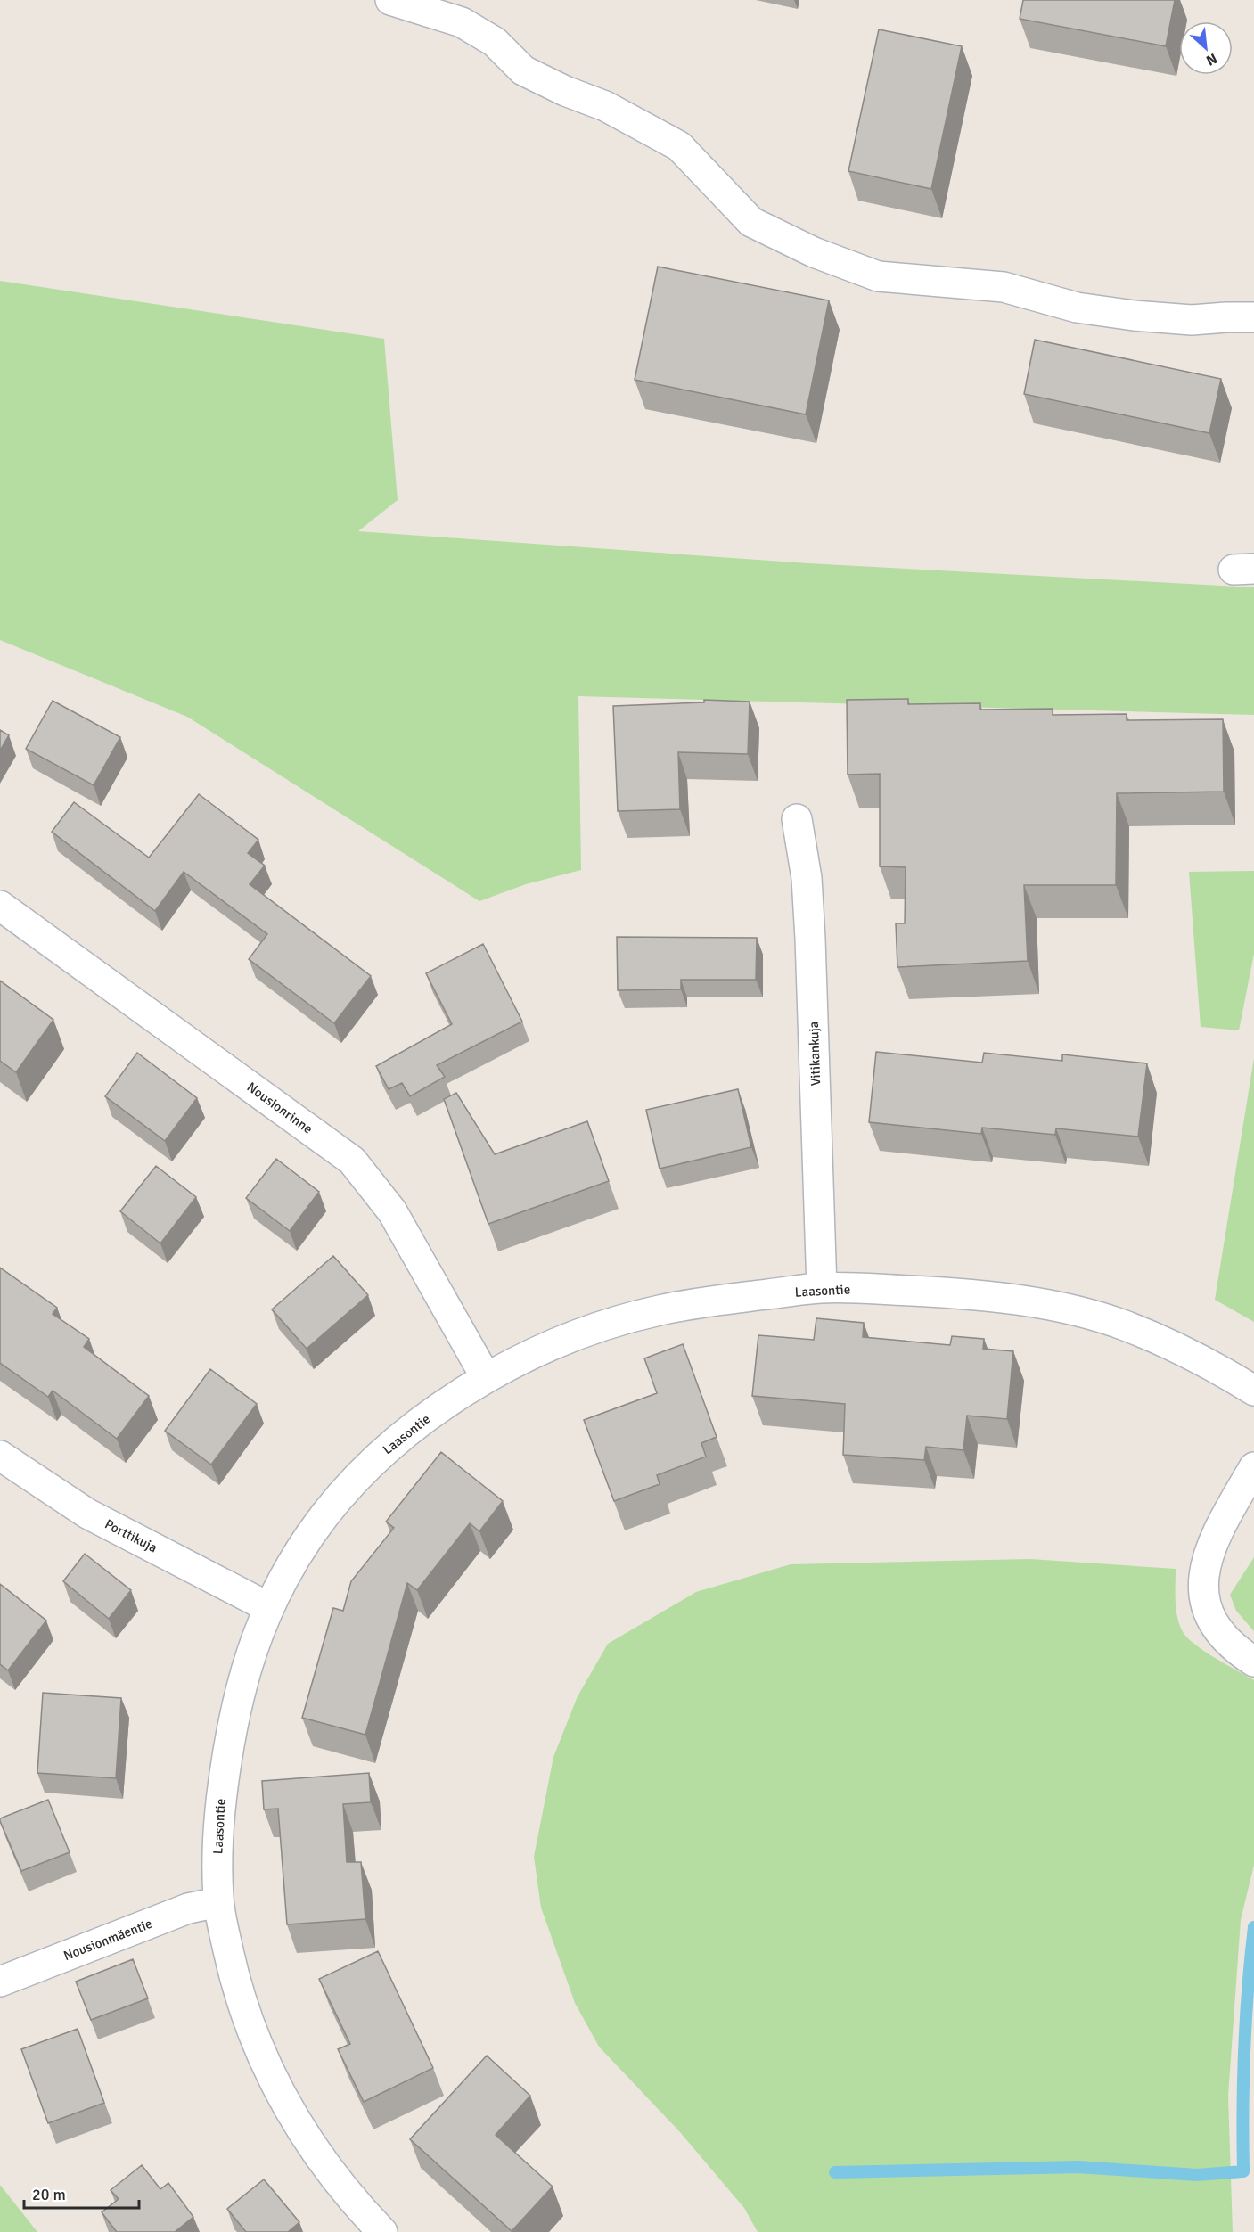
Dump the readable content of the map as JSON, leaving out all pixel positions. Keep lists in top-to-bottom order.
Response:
{
  "streets": {
    "street": [
      "Vitikankuja",
      "Nousionrinne",
      "Laasontie",
      "Porttikuja",
      "Nousionmäentie"
    ]
  },
  "crossings": [
    ["Vitikankuja", "Laasontie"],
    ["Nousionrinne", "Laasontie"],
    ["Laasontie", "Porttikuja"],
    ["Laasontie", "Nousionmäentie"]
  ],
  "scale_bar": "20 m",
  "north": "bottom right"
}
